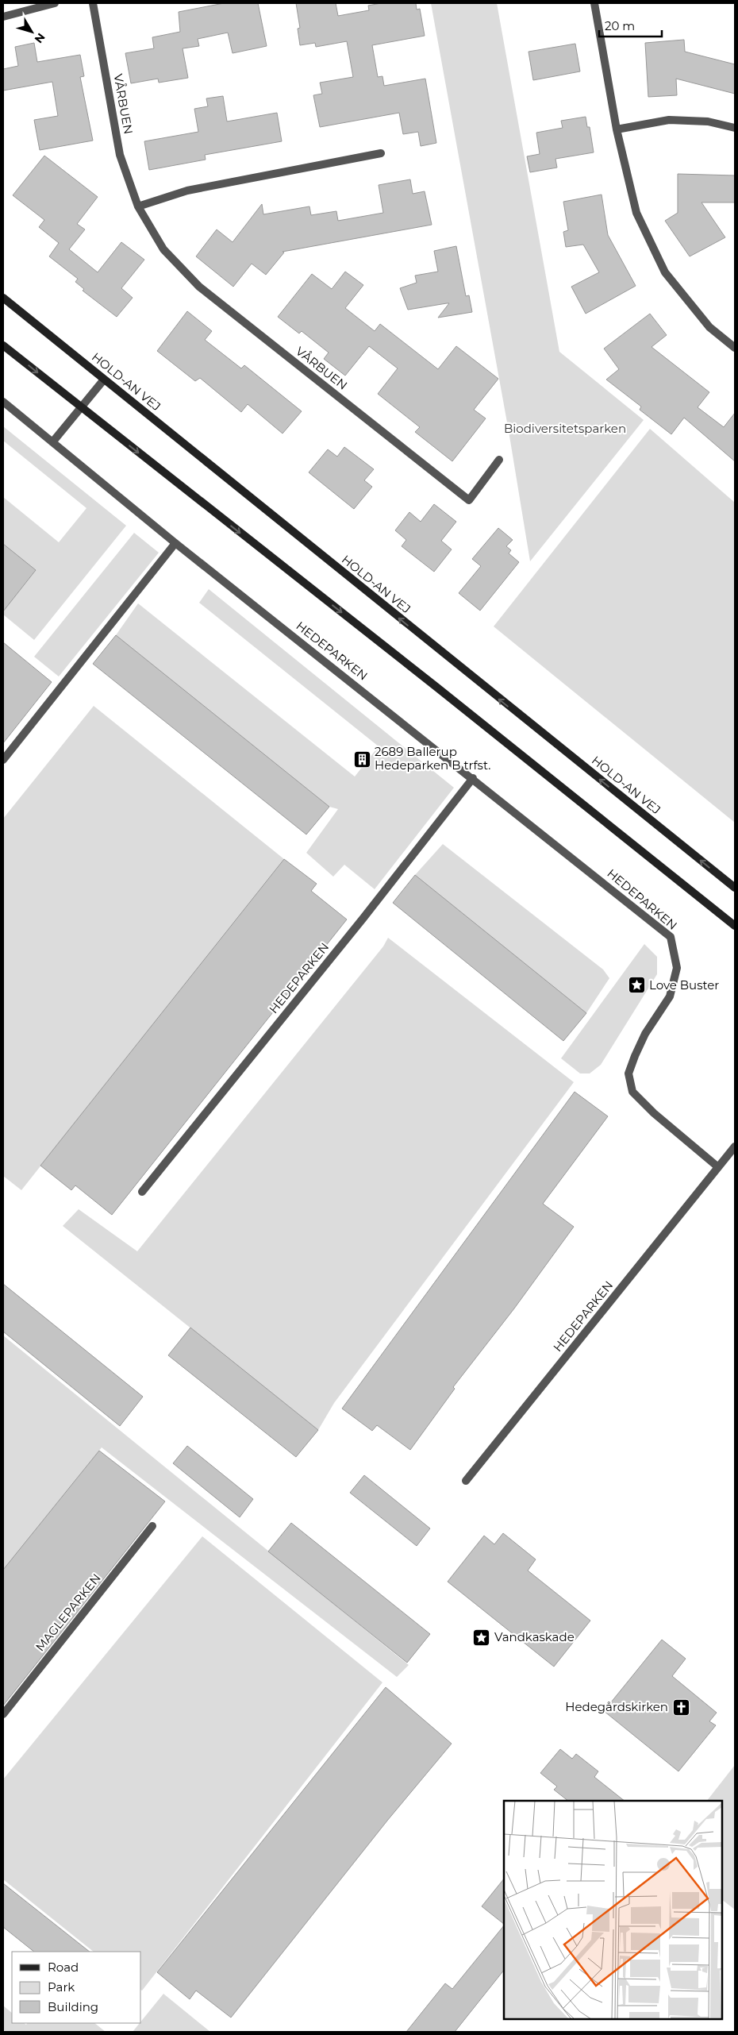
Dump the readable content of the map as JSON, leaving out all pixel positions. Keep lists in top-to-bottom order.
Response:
{
  "streets": {
    "street": [
      "VÅRBUEN",
      "HOLD-AN VEJ",
      "HEDEPARKEN",
      "MAGLEPARKEN"
    ]
  },
  "parks": ["Biodiversitetsparken"],
  "places": {
    "building": ["2689 Ballerup Hedeparken B trfst."],
    "place": ["Love Buster", "Vandkaskade"],
    "church": ["Hedegårdskirken"]
  },
  "legend": ["Road", "Park", "Building"],
  "scale_bar": "20 m",
  "north": "bottom right"
}
